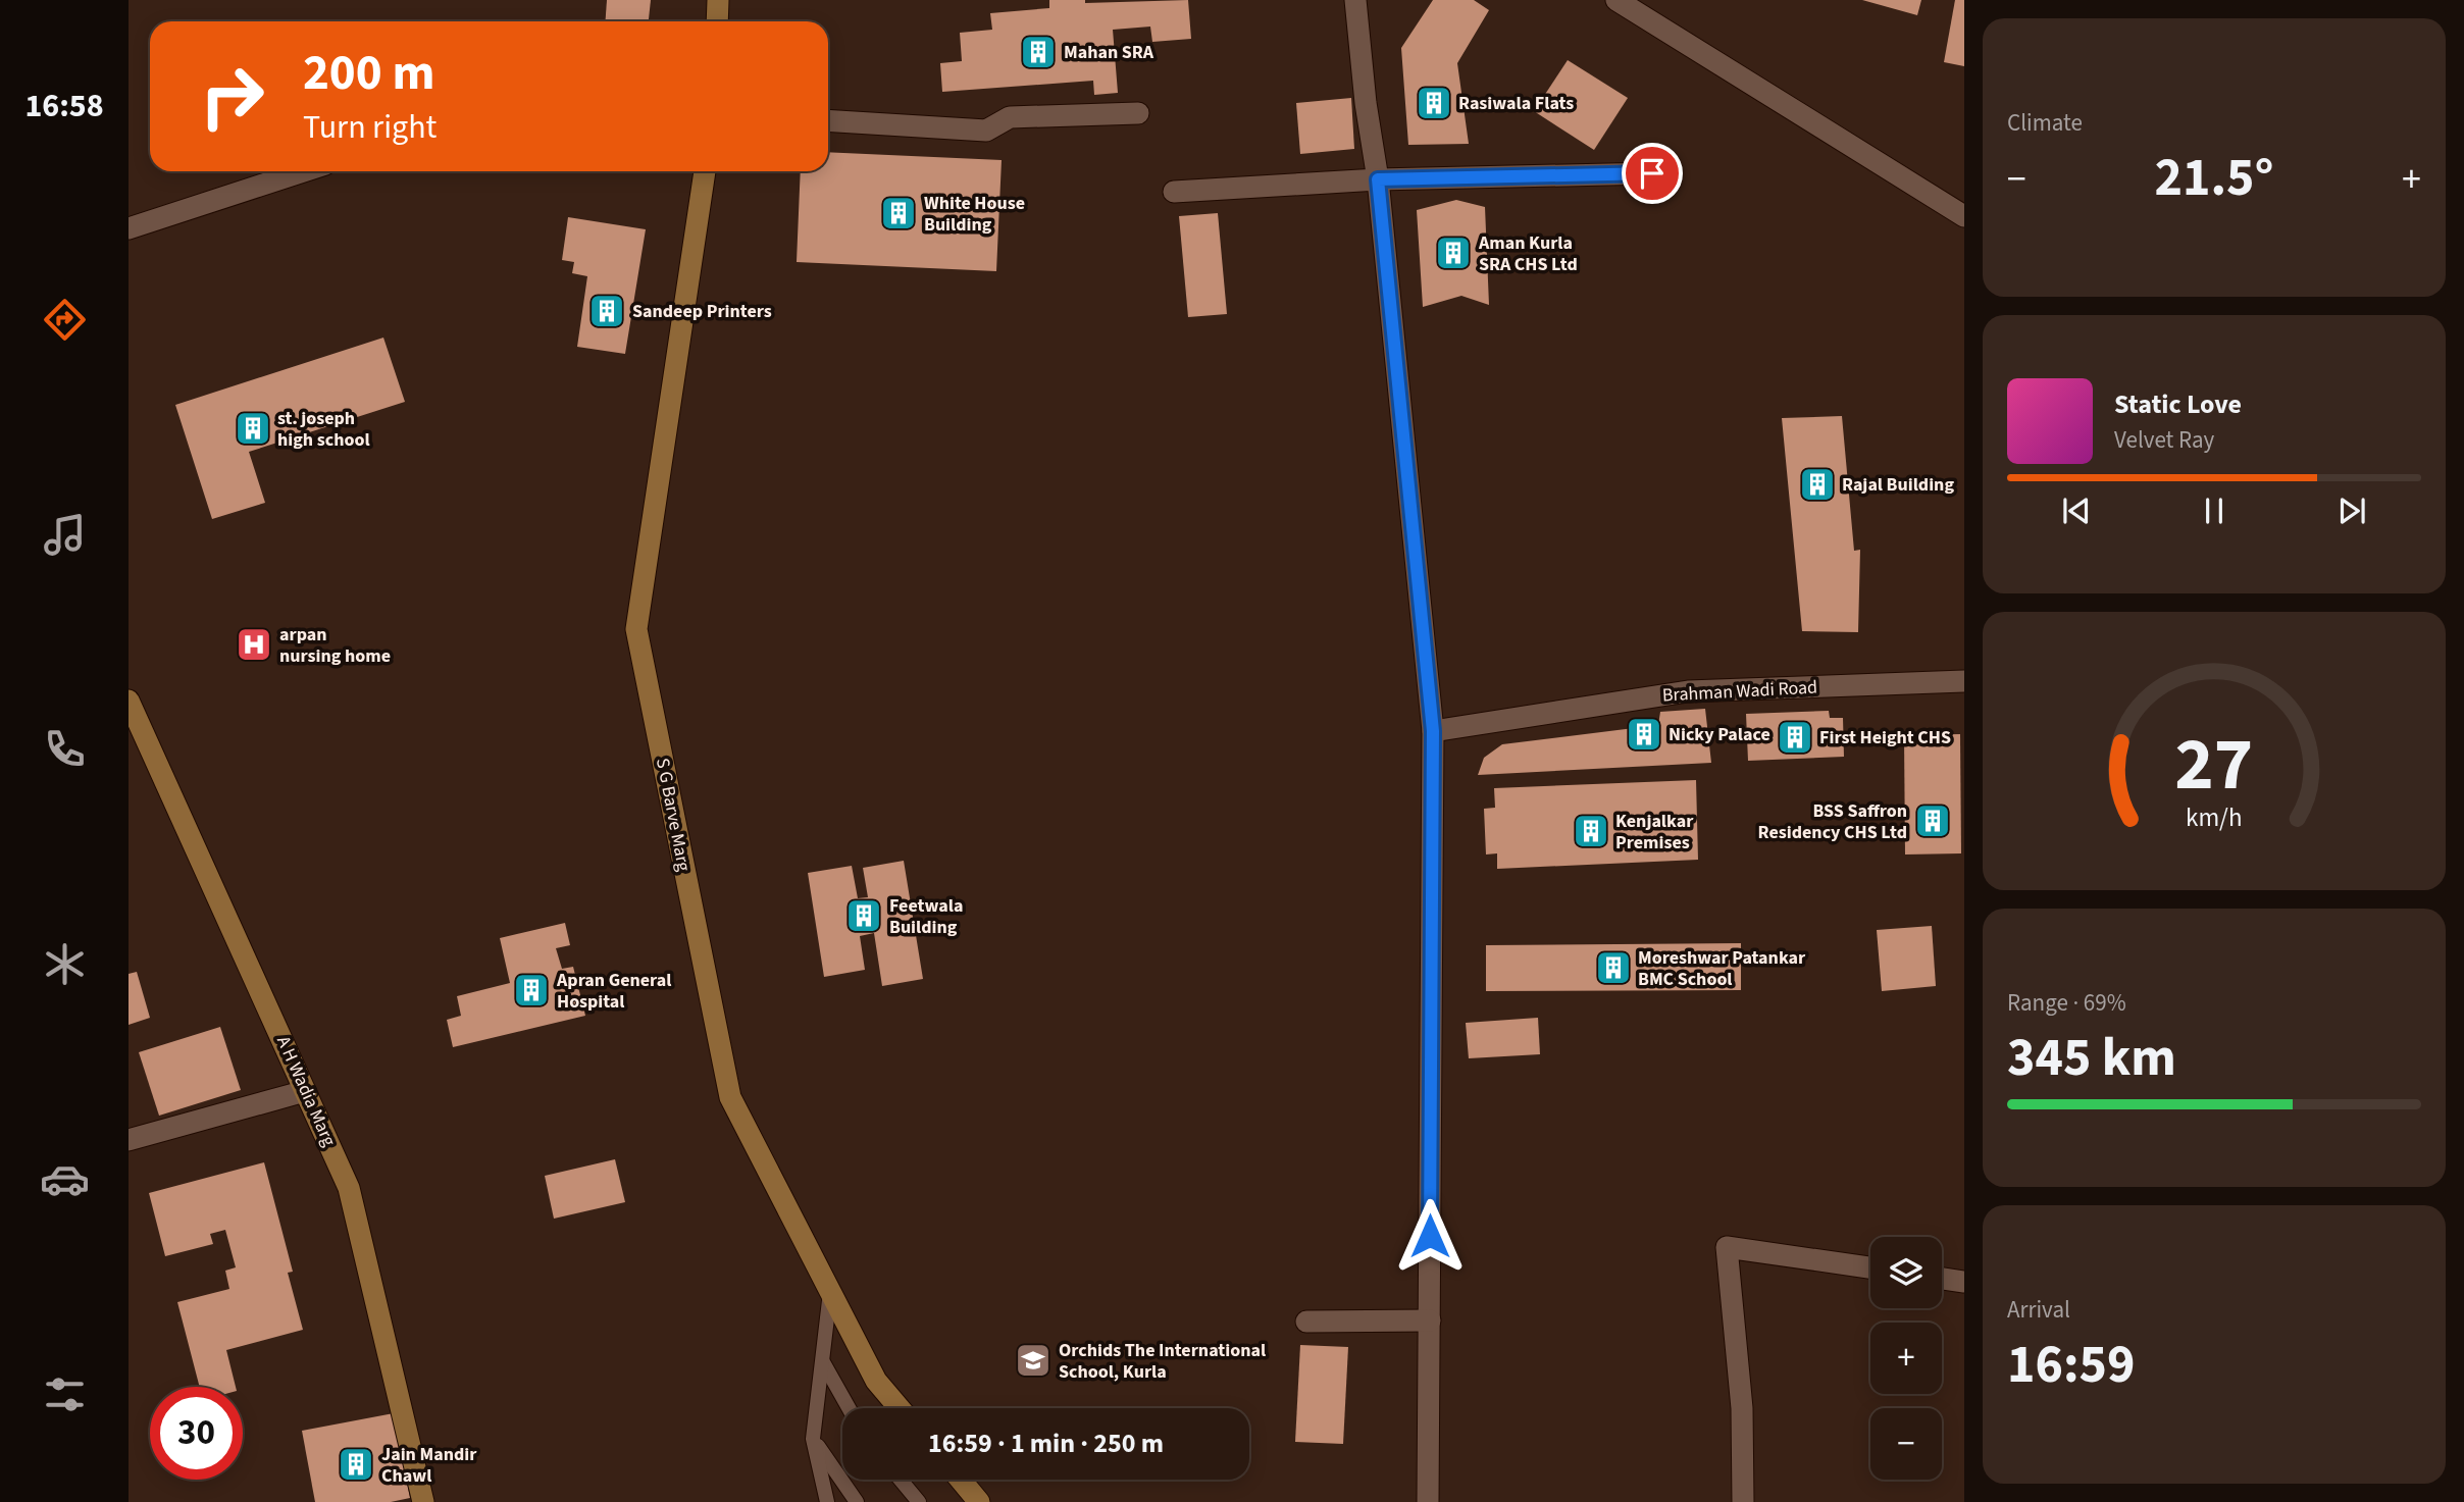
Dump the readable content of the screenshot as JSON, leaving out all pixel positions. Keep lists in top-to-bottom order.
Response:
{
  "streets": {
    "street": ["Brahman Wadi Road", "S G Barve Marg", "A H Wadia Marg"]
  },
  "places": {
    "building": [
      "Mahan SRA",
      "Rasiwala Flats",
      "White House Building",
      "Aman Kurla SRA CHS Ltd",
      "Sandeep Printers",
      "st. joseph high school",
      "Rajal Building",
      "Nicky Palace",
      "First Height CHS",
      "BSS Saffron Residency CHS Ltd",
      "Kenjalkar Premises",
      "Feetwala Building",
      "Moreshwar Patankar BMC School",
      "Apran General Hospital",
      "Jain Mandir Chawl"
    ],
    "hospital": ["arpan nursing home"],
    "school or university": ["Orchids The International School, Kurla"]
  },
  "page": {
    "tabs": "16:58",
    "tile": [
      "Climate",
      ["Range · 69%", "345 km"],
      ["Arrival", "16:59"]
    ],
    "turn": ["200 m", "Turn right"],
    "heat": ["−", "21.5°", "+"],
    "song": ["Static Love", "Velvet Ray"],
    "map_buttons": ["+", "−"],
    "limit": "30",
    "trip": "16:59 · 1 min · 250 m",
    "gauge": ["27", "km/h"]
  }
}
